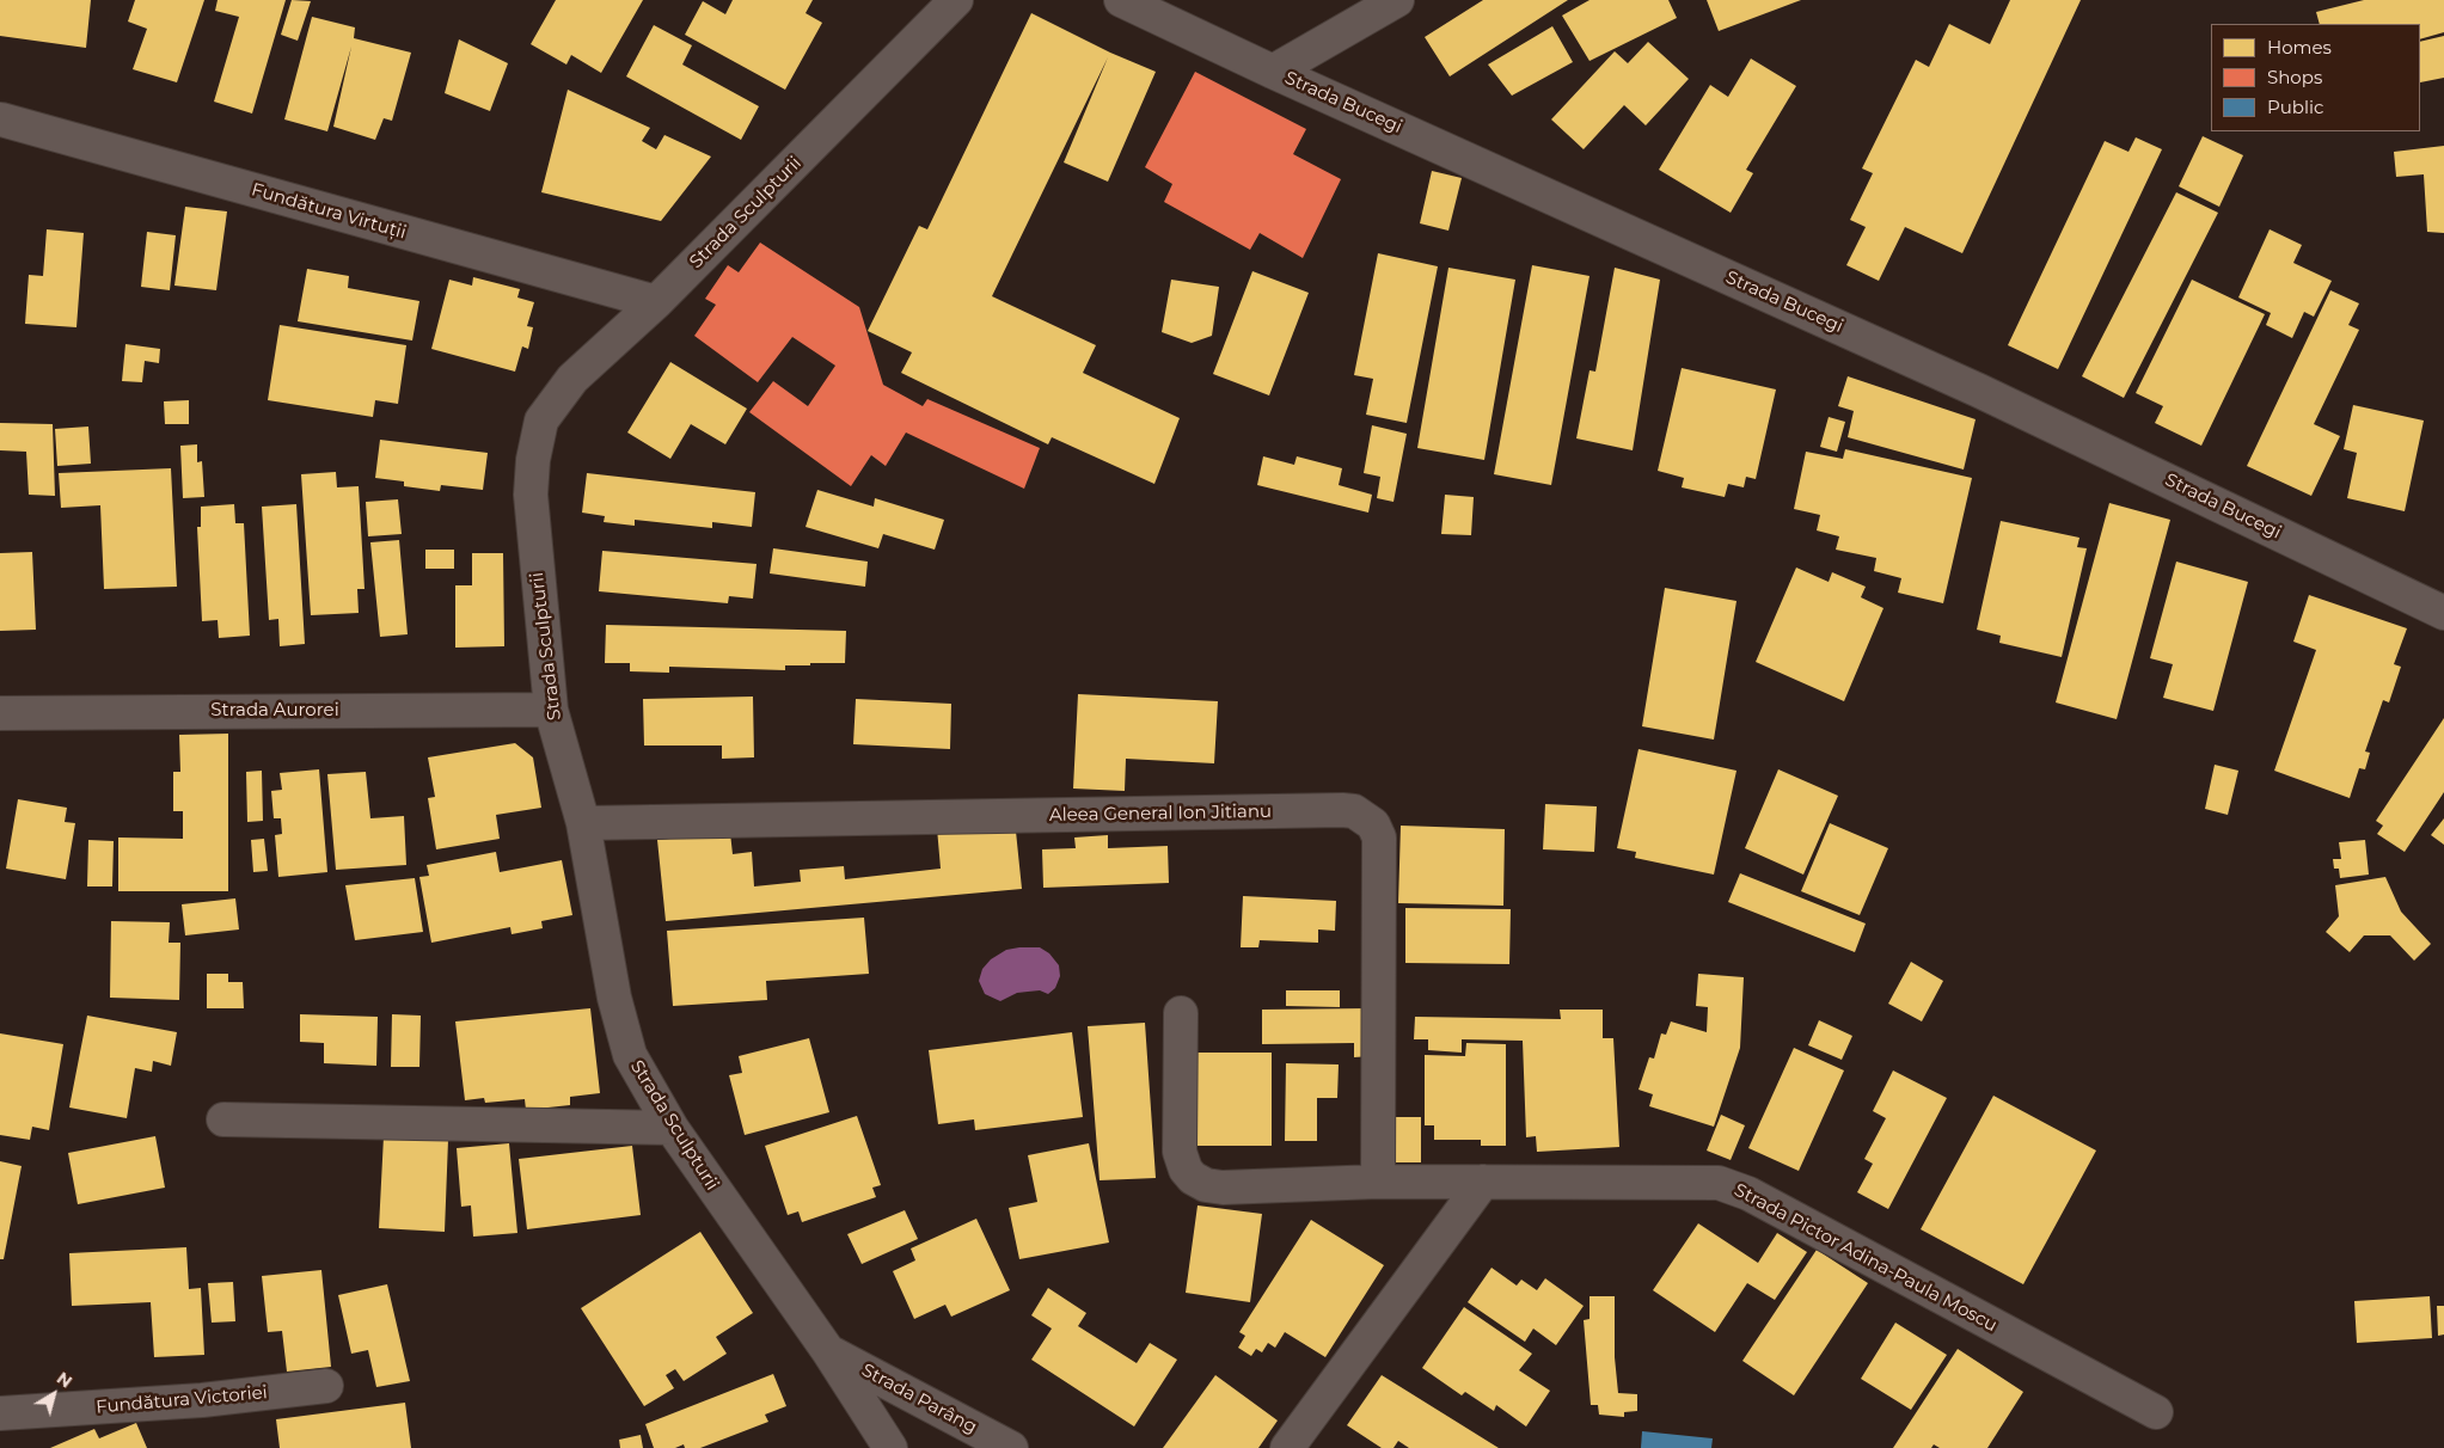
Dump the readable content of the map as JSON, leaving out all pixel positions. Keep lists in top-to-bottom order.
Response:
{
  "streets": {
    "street": [
      "Strada Bucegi",
      "Fundătura Virtuții",
      "Strada Sculpturii",
      "Strada Aurorei",
      "Aleea General Ion Jitianu",
      "Strada Pictor Adina-Paula Moscu",
      "Strada Parâng",
      "Fundătura Victoriei"
    ]
  },
  "crossings": [
    ["Fundătura Virtuții", "Strada Sculpturii"],
    ["Strada Sculpturii", "Strada Aurorei"],
    ["Strada Sculpturii", "Aleea General Ion Jitianu"],
    ["Strada Sculpturii", "Strada Parâng"],
    ["Aleea General Ion Jitianu", "Strada Pictor Adina-Paula Moscu"]
  ],
  "legend": ["Homes", "Shops", "Public"],
  "north": "top right"
}
